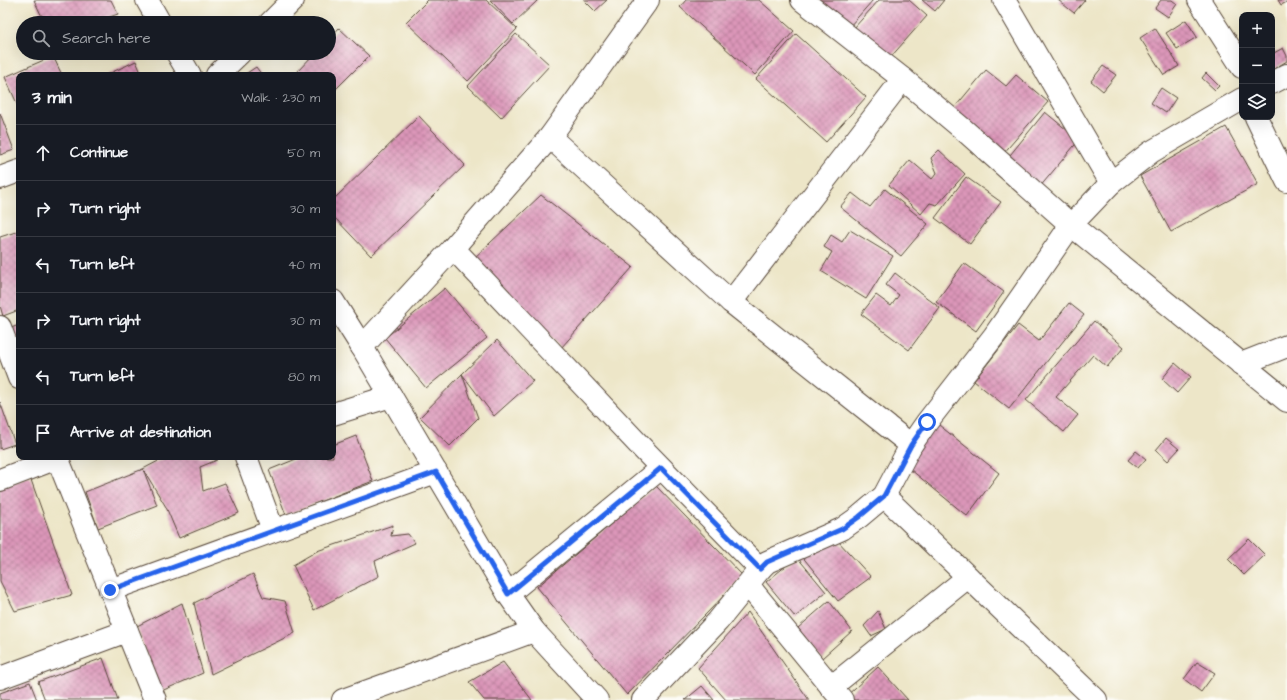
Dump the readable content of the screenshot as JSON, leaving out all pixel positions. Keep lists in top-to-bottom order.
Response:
{
  "page": {
    "map_buttons": ["+", "−"],
    "search": "Search here",
    "heading": ["3 min", "Walk · 230 m"],
    "list": [
      ["Continue", "50 m"],
      ["Turn right", "30 m"],
      ["Turn left", "40 m"],
      ["Turn right", "30 m"],
      ["Turn left", "80 m"],
      "Arrive at destination"
    ]
  }
}
